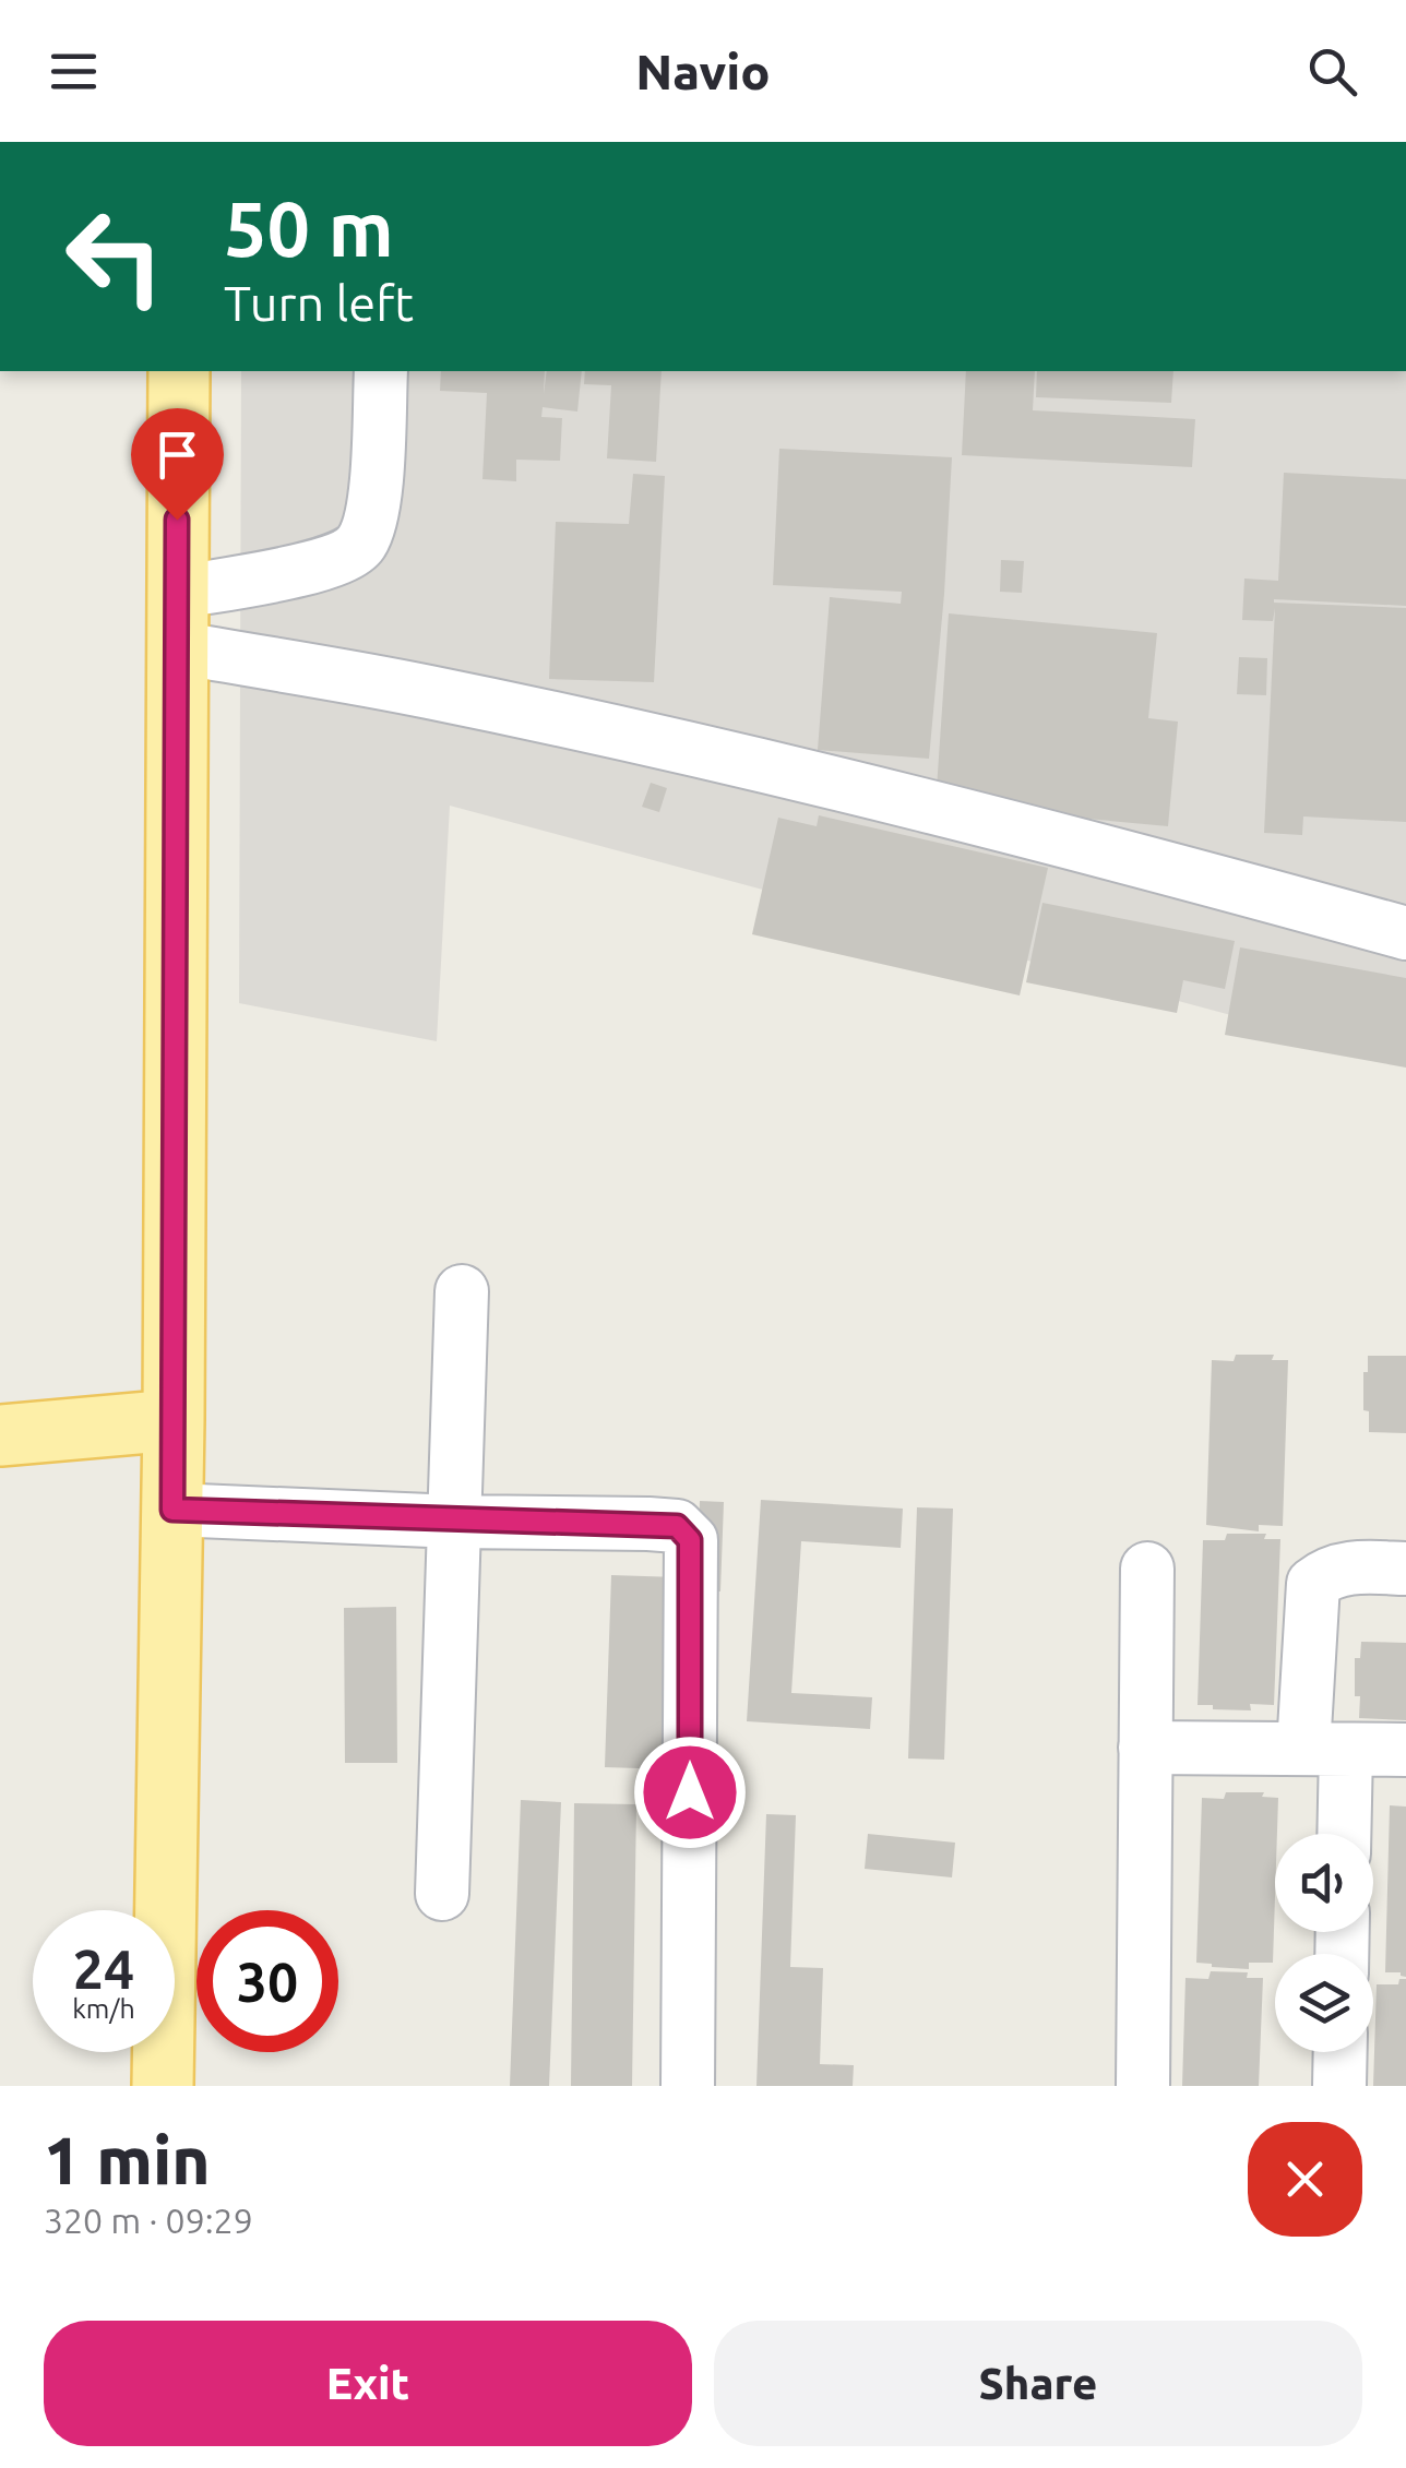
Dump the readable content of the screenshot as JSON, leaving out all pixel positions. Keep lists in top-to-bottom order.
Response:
{
  "page": {
    "header": "Navio",
    "turn": ["50 m", "Turn left"],
    "speed": "24 km/h",
    "limit": "30",
    "heading": ["1 min", "320 m · 09:29"],
    "buttons": ["Exit", "Share"]
  }
}
